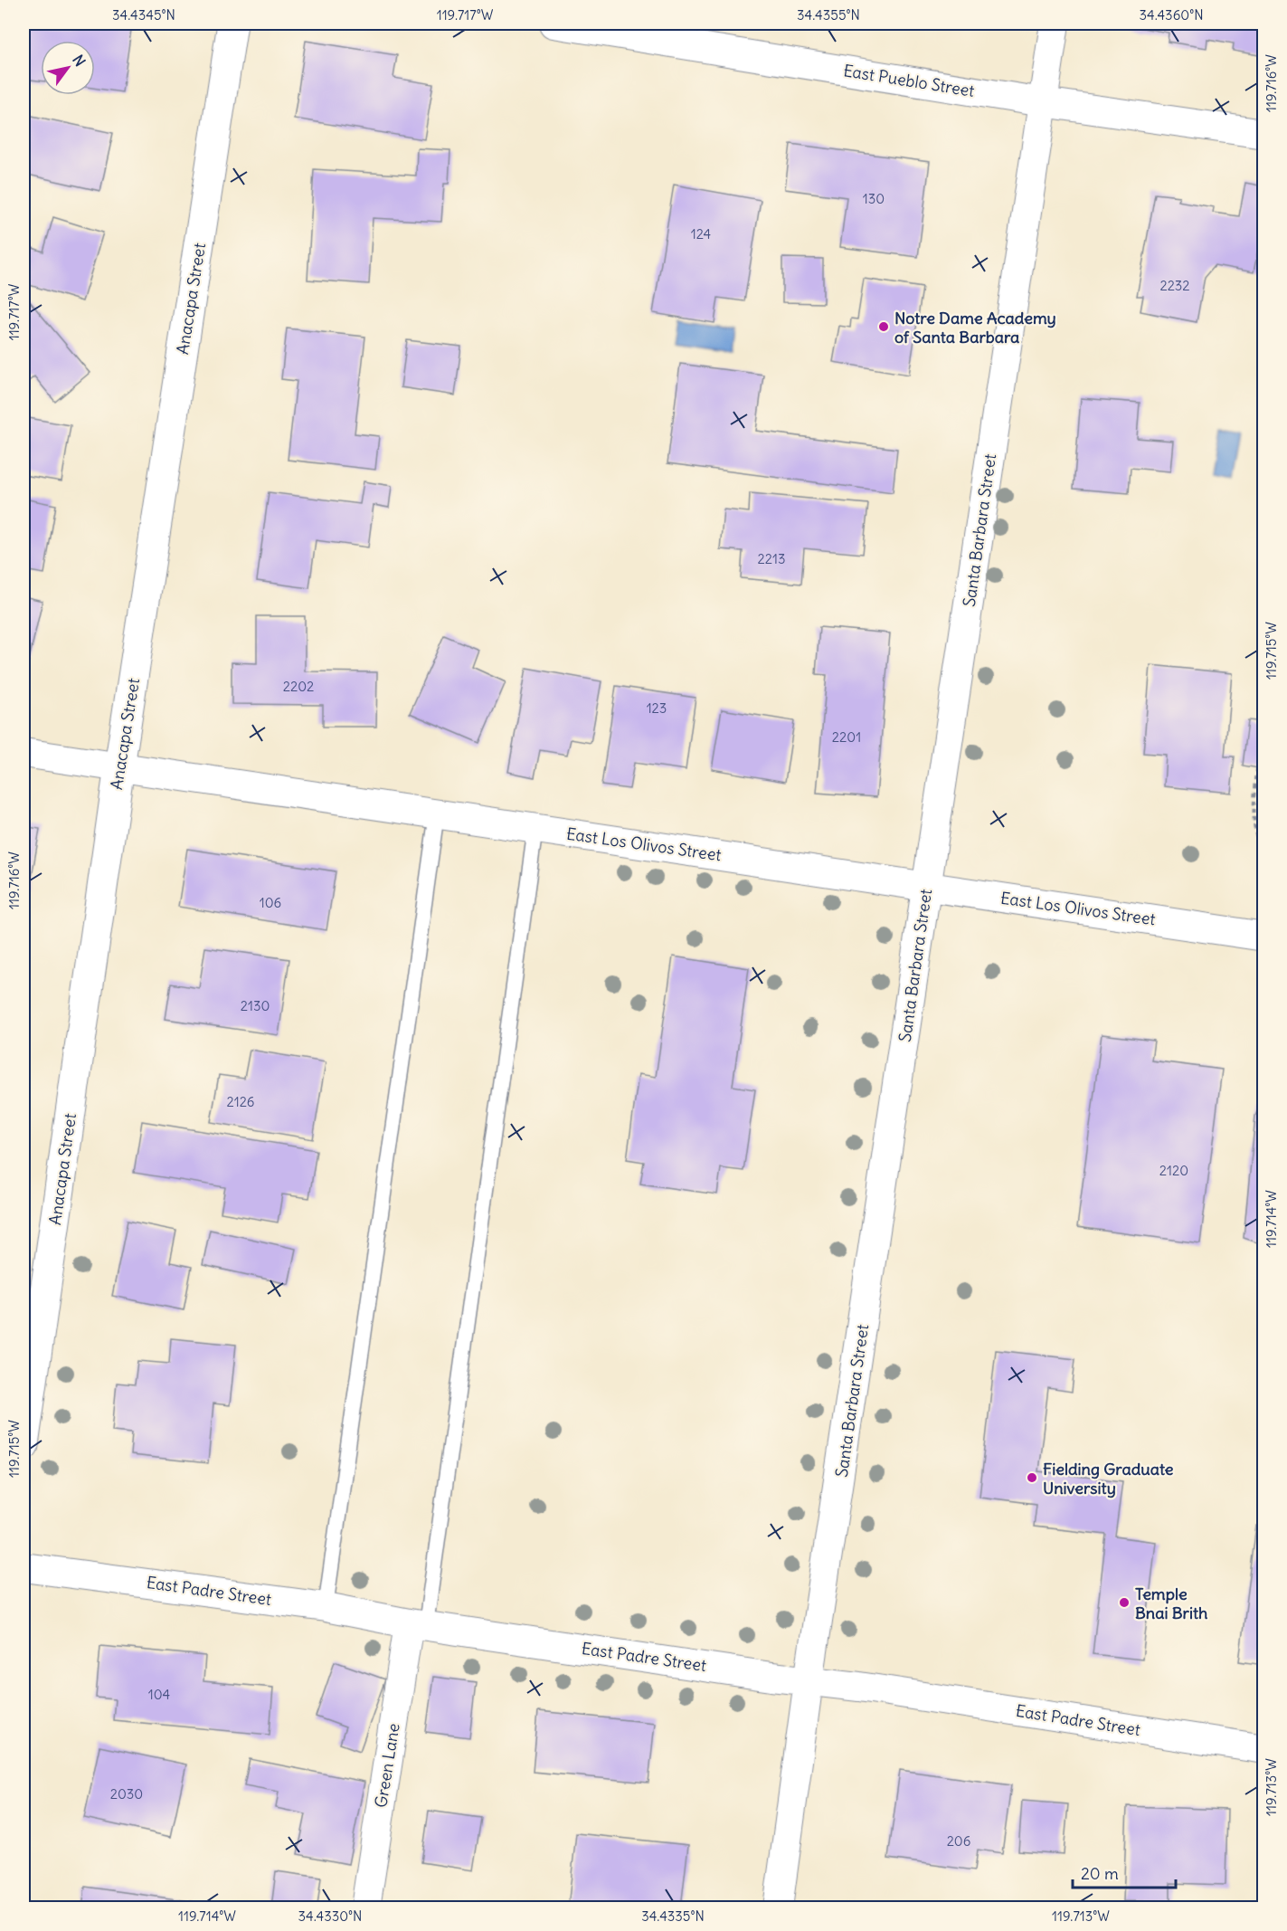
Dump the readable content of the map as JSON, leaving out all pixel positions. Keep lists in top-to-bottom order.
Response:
{
  "streets": {
    "street": [
      "East Pueblo Street",
      "Anacapa Street",
      "Santa Barbara Street",
      "East Los Olivos Street",
      "East Padre Street",
      "Green Lane"
    ]
  },
  "crossings": [
    ["East Pueblo Street", "Santa Barbara Street"],
    ["Anacapa Street", "East Los Olivos Street"],
    ["Santa Barbara Street", "East Los Olivos Street"],
    ["Santa Barbara Street", "East Padre Street"],
    ["East Padre Street", "Green Lane"]
  ],
  "places": ["Notre Dame Academy of Santa Barbara", "Fielding Graduate University", "Temple Bnai Brith"],
  "house_numbers": [
    "130",
    "124",
    "2232",
    "2213",
    "2202",
    "123",
    "2201",
    "106",
    "2130",
    "2126",
    "2120",
    "104",
    "2030",
    "206"
  ],
  "scale_bar": "20 m",
  "north": "top right",
  "coordinates": [
    "34.4345°N",
    "119.717°W",
    "34.4355°N",
    "34.4360°N",
    "119.716°W",
    "119.715°W",
    "119.714°W",
    "119.713°W",
    "34.4330°N",
    "34.4335°N"
  ]
}
